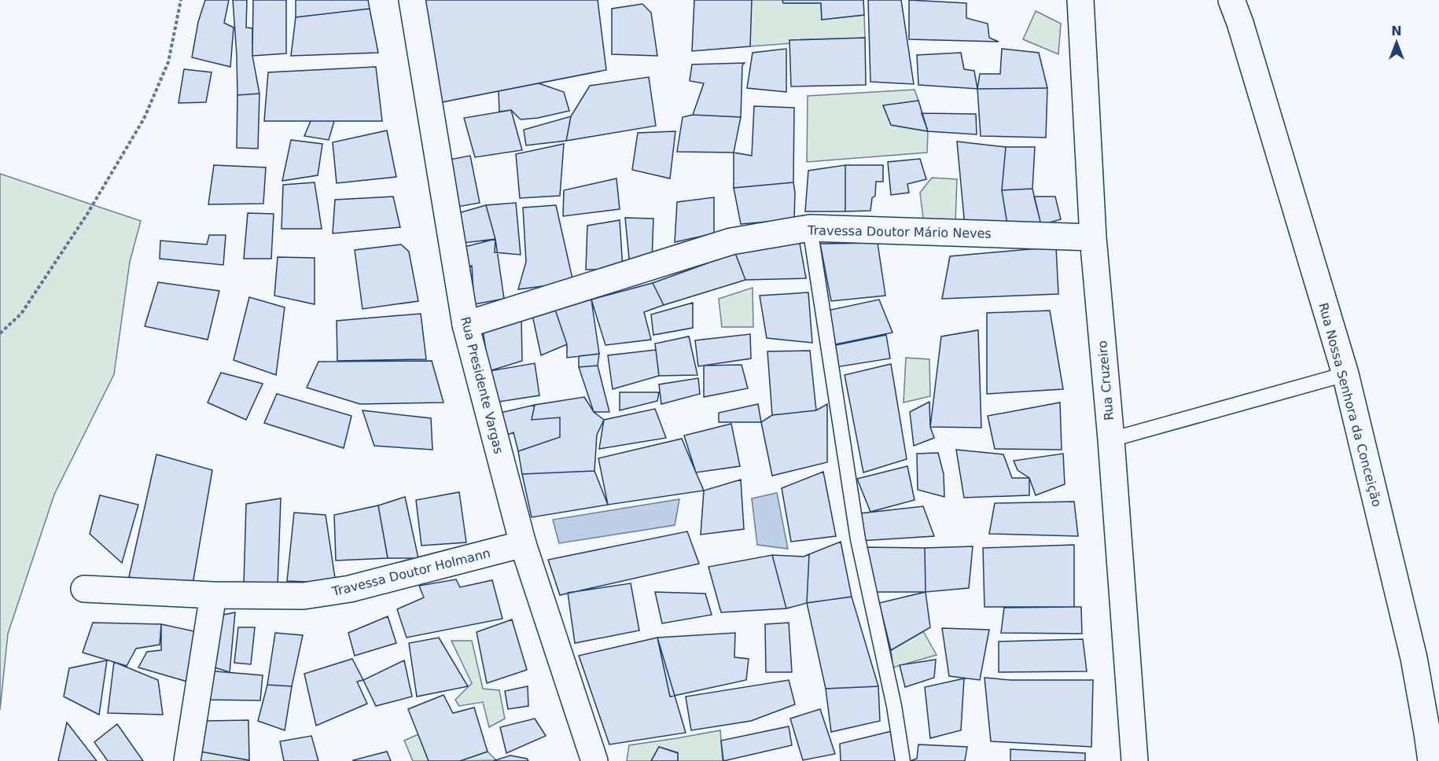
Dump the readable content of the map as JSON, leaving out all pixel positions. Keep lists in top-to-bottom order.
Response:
{
  "streets": {
    "street": [
      "Travessa Doutor Mário Neves",
      "Rua Cruzeiro",
      "Rua Presidente Vargas",
      "Rua Nossa Senhora da Conceição",
      "Travessa Doutor Holmann"
    ]
  },
  "crossings": [
    ["Travessa Doutor Mário Neves", "Rua Cruzeiro"],
    ["Travessa Doutor Mário Neves", "Rua Presidente Vargas"],
    ["Rua Presidente Vargas", "Travessa Doutor Holmann"]
  ],
  "north": "top"
}
